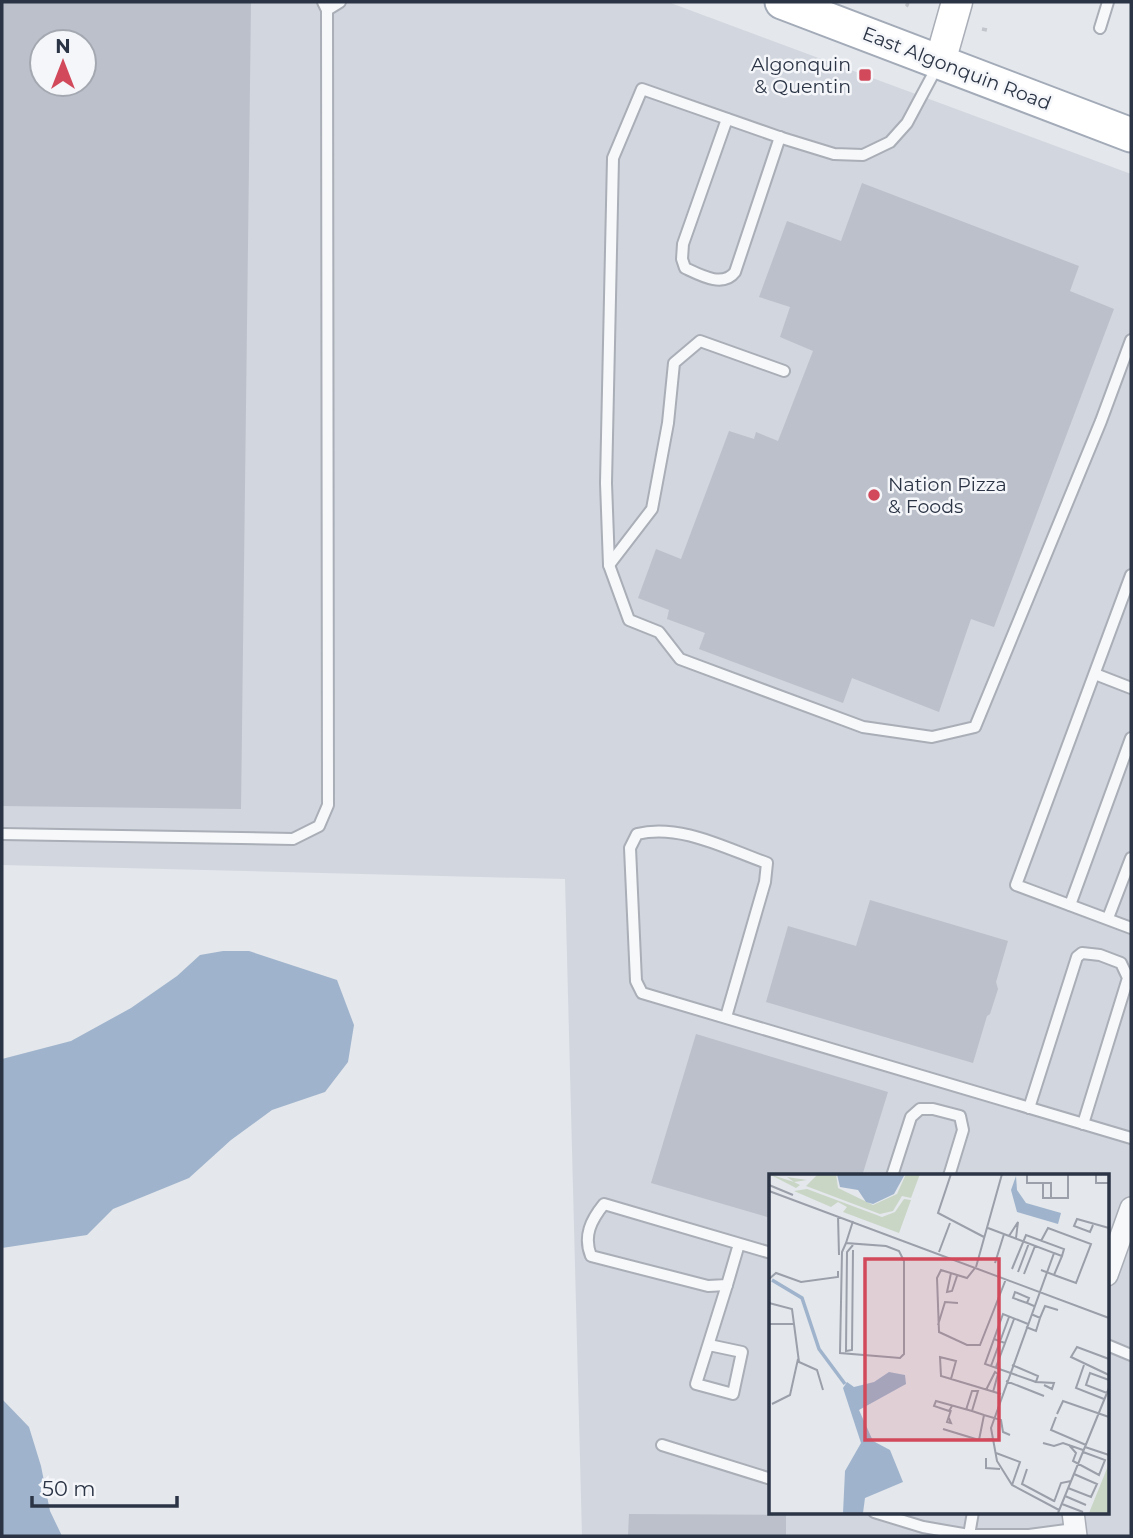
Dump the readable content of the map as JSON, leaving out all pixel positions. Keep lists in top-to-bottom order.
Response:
{
  "streets": {
    "main road": ["East Algonquin Road"]
  },
  "places": {
    "transit": ["Algonquin & Quentin"],
    "other": ["Nation Pizza & Foods"]
  },
  "scale_bar": "50 m",
  "north": "top"
}
